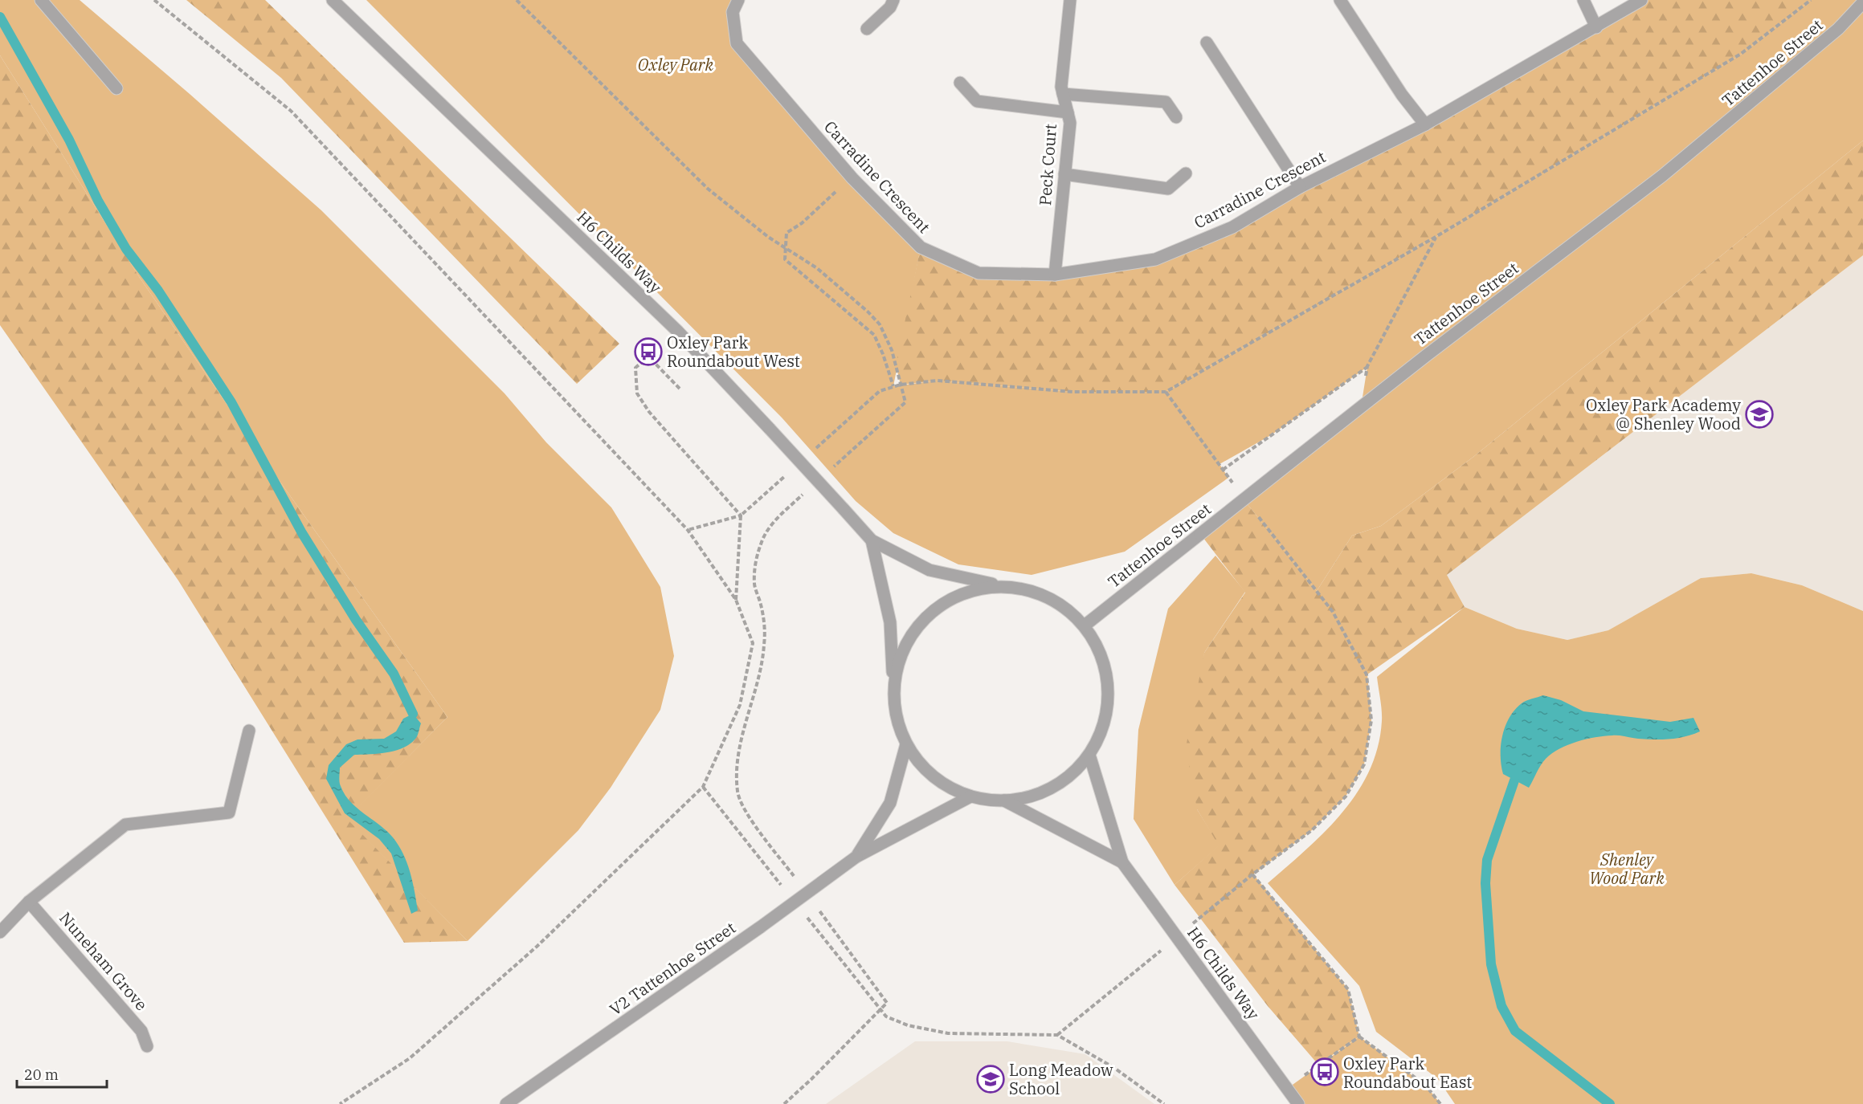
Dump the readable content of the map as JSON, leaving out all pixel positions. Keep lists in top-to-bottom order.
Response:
{
  "streets": {
    "street": [
      "Tattenhoe Street",
      "Peck Court",
      "Carradine Crescent",
      "H6 Childs Way",
      "Nuneham Grove",
      "V2 Tattenhoe Street"
    ]
  },
  "crossings": [
    ["Peck Court", "Carradine Crescent"]
  ],
  "parks": ["Oxley Park", "Shenley Wood Park"],
  "places": {
    "bus stop": ["Oxley Park Roundabout West", "Oxley Park Roundabout East"],
    "school or university": ["Oxley Park Academy @ Shenley Wood", "Long Meadow School"]
  },
  "scale_bar": "20 m"
}
